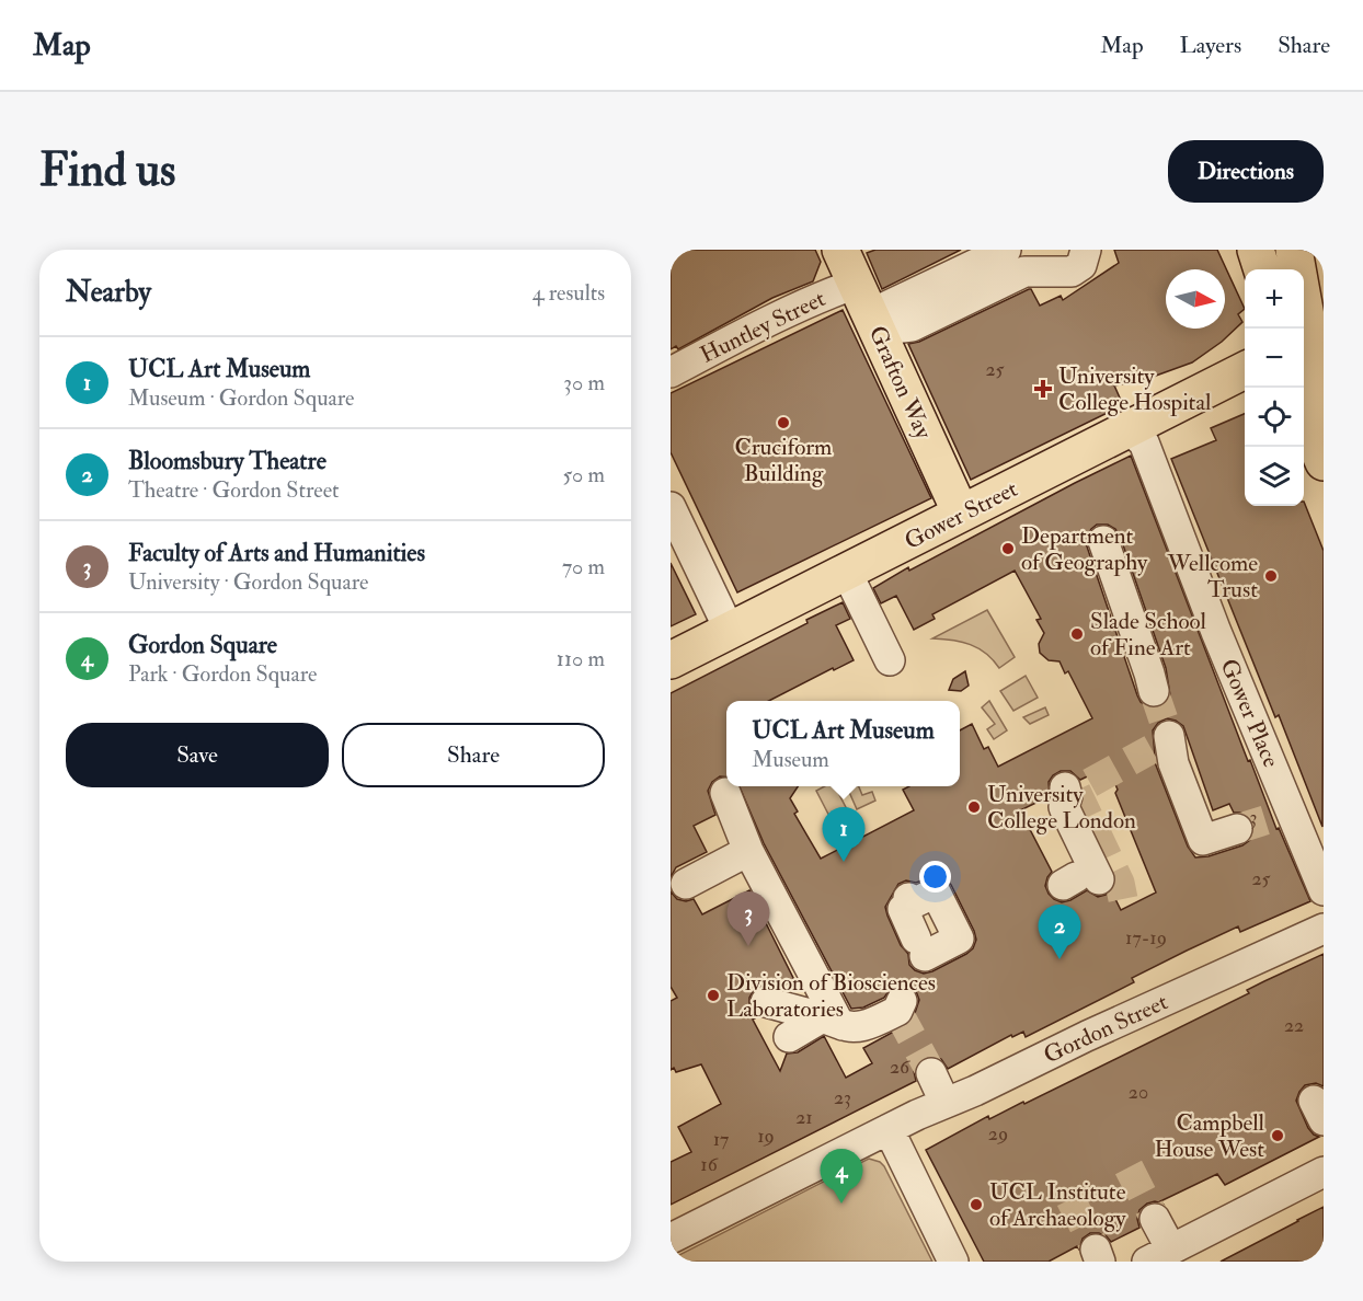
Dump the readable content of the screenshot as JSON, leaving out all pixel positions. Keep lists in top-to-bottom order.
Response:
{
  "streets": {
    "main road": ["Grafton Way", "Gower Street"],
    "street": ["Huntley Street", "Gower Place", "Gordon Street"]
  },
  "crossings": [
    ["Huntley Street", "Grafton Way"],
    ["Grafton Way", "Gower Street"],
    ["Gower Street", "Gower Place"]
  ],
  "places": {
    "health": ["University College Hospital"],
    "other": [
      "Cruciform Building",
      "Department of Geography",
      "Wellcome Trust",
      "Slade School of Fine Art",
      "University College London",
      "Division of Biosciences Laboratories",
      "Campbell House West",
      "UCL Institute of Archaeology"
    ]
  },
  "house_numbers": [
    "25",
    "3",
    "25",
    "17-19",
    "22",
    "26",
    "20",
    "23",
    "21",
    "29",
    "19",
    "17",
    "16"
  ],
  "north": "right",
  "page": {
    "header": "Map",
    "nav": ["Map", "Layers", "Share"],
    "buttons": [
      "Directions",
      ["Save", "Share"]
    ],
    "title": "Find us",
    "heading": ["Nearby", "4 results"],
    "map_buttons": ["+", "−"],
    "list": [
      {
        "mark": "1",
        "name": "UCL Art Museum",
        "note": "Museum · Gordon Square",
        "value": "30 m"
      },
      {
        "mark": "2",
        "name": "Bloomsbury Theatre",
        "note": "Theatre · Gordon Street",
        "value": "50 m"
      },
      {
        "mark": "3",
        "name": "Faculty of Arts and Humanities",
        "note": "University · Gordon Square",
        "value": "70 m"
      },
      {
        "mark": "4",
        "name": "Gordon Square",
        "note": "Park · Gordon Square",
        "value": "110 m"
      }
    ],
    "popup": ["UCL Art Museum", "Museum"],
    "pins": [
      "1",
      "3",
      "2",
      "4"
    ]
  }
}
